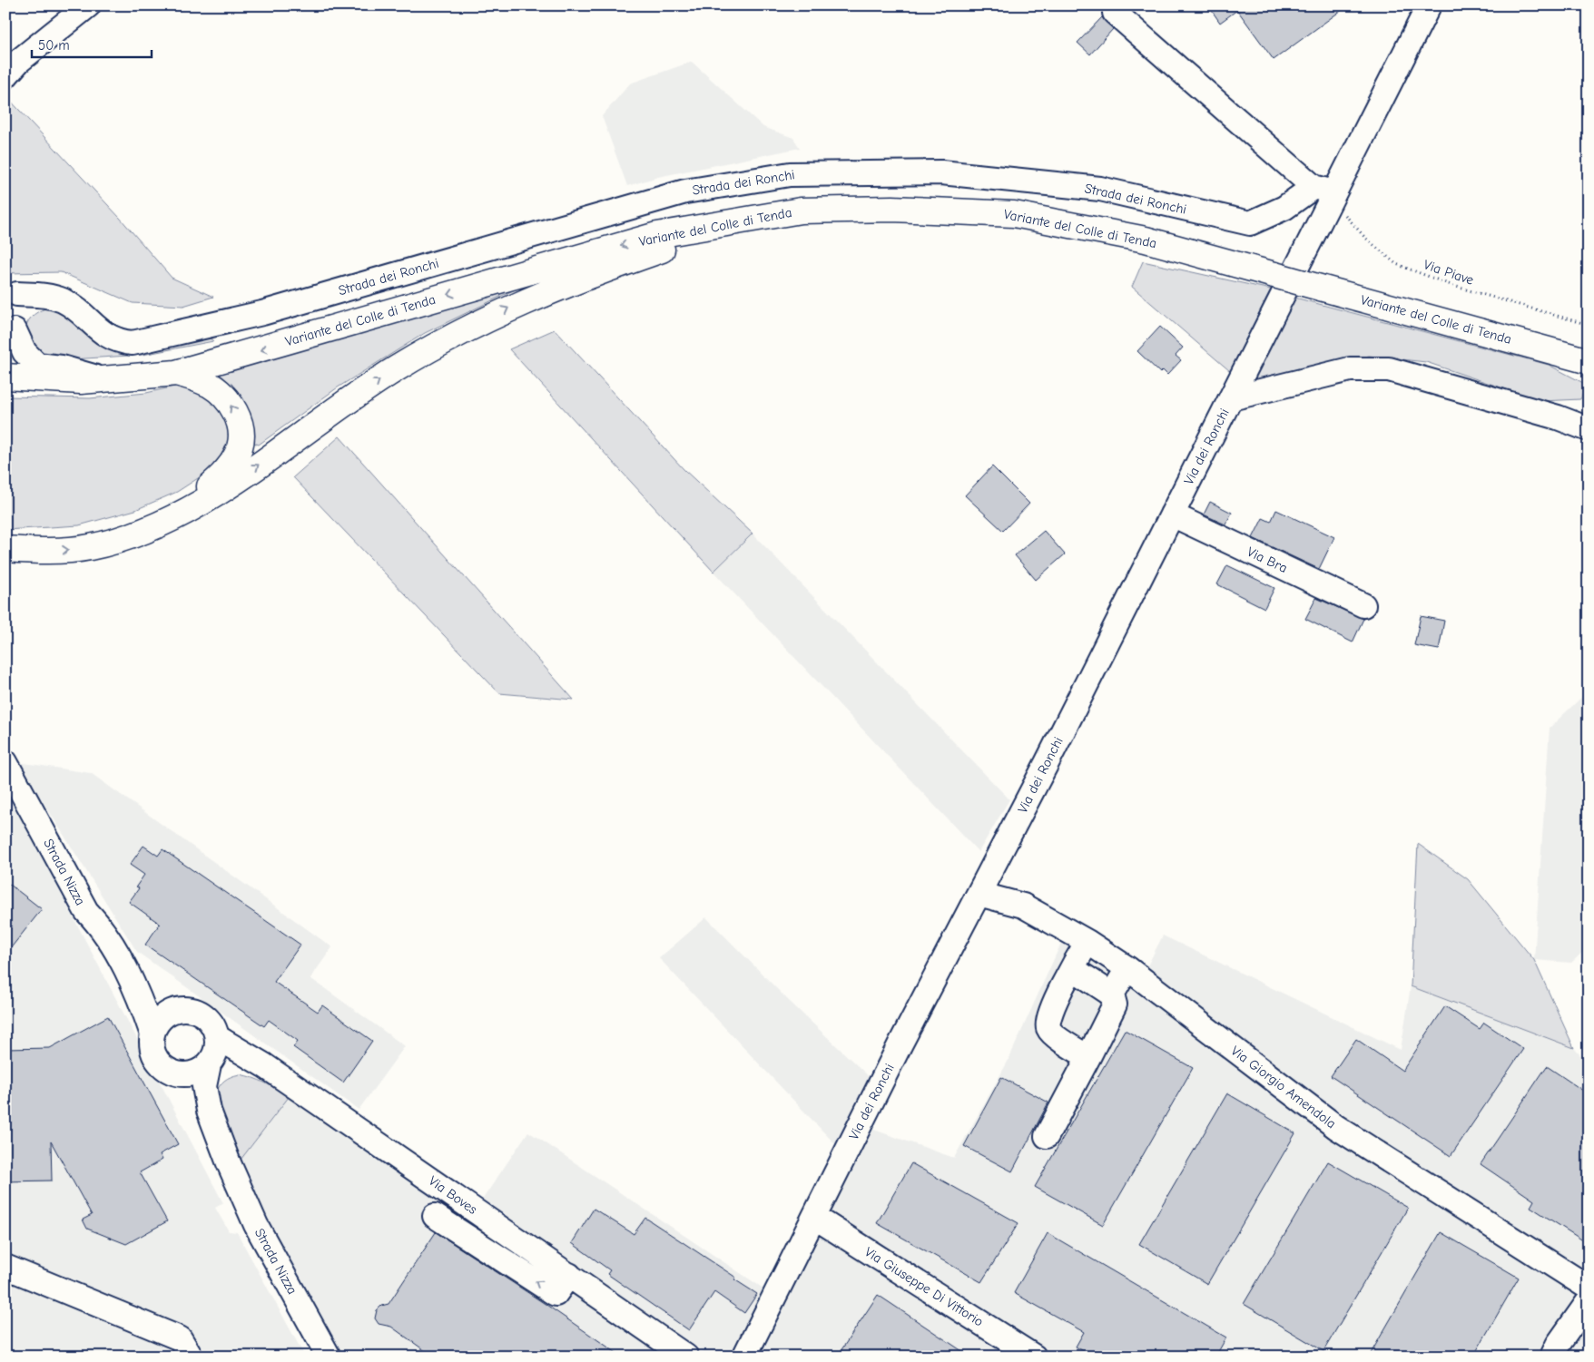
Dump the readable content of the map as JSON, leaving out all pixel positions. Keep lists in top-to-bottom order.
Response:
{
  "streets": {
    "main road": ["Variante del Colle di Tenda"],
    "street": [
      "Strada dei Ronchi",
      "Via dei Ronchi",
      "Via Bra",
      "Strada Nizza",
      "Via Giorgio Amendola",
      "Via Boves",
      "Via Giuseppe Di Vittorio"
    ],
    "path": ["Via Piave"]
  },
  "crossings": [
    ["Strada dei Ronchi", "Via Piave"],
    ["Strada dei Ronchi", "Via dei Ronchi"],
    ["Via Piave", "Via dei Ronchi"],
    ["Via dei Ronchi", "Via Bra"],
    ["Via dei Ronchi", "Via Giorgio Amendola"],
    ["Via dei Ronchi", "Via Giuseppe Di Vittorio"],
    ["Strada Nizza", "Via Boves"]
  ],
  "scale_bar": "50 m"
}
